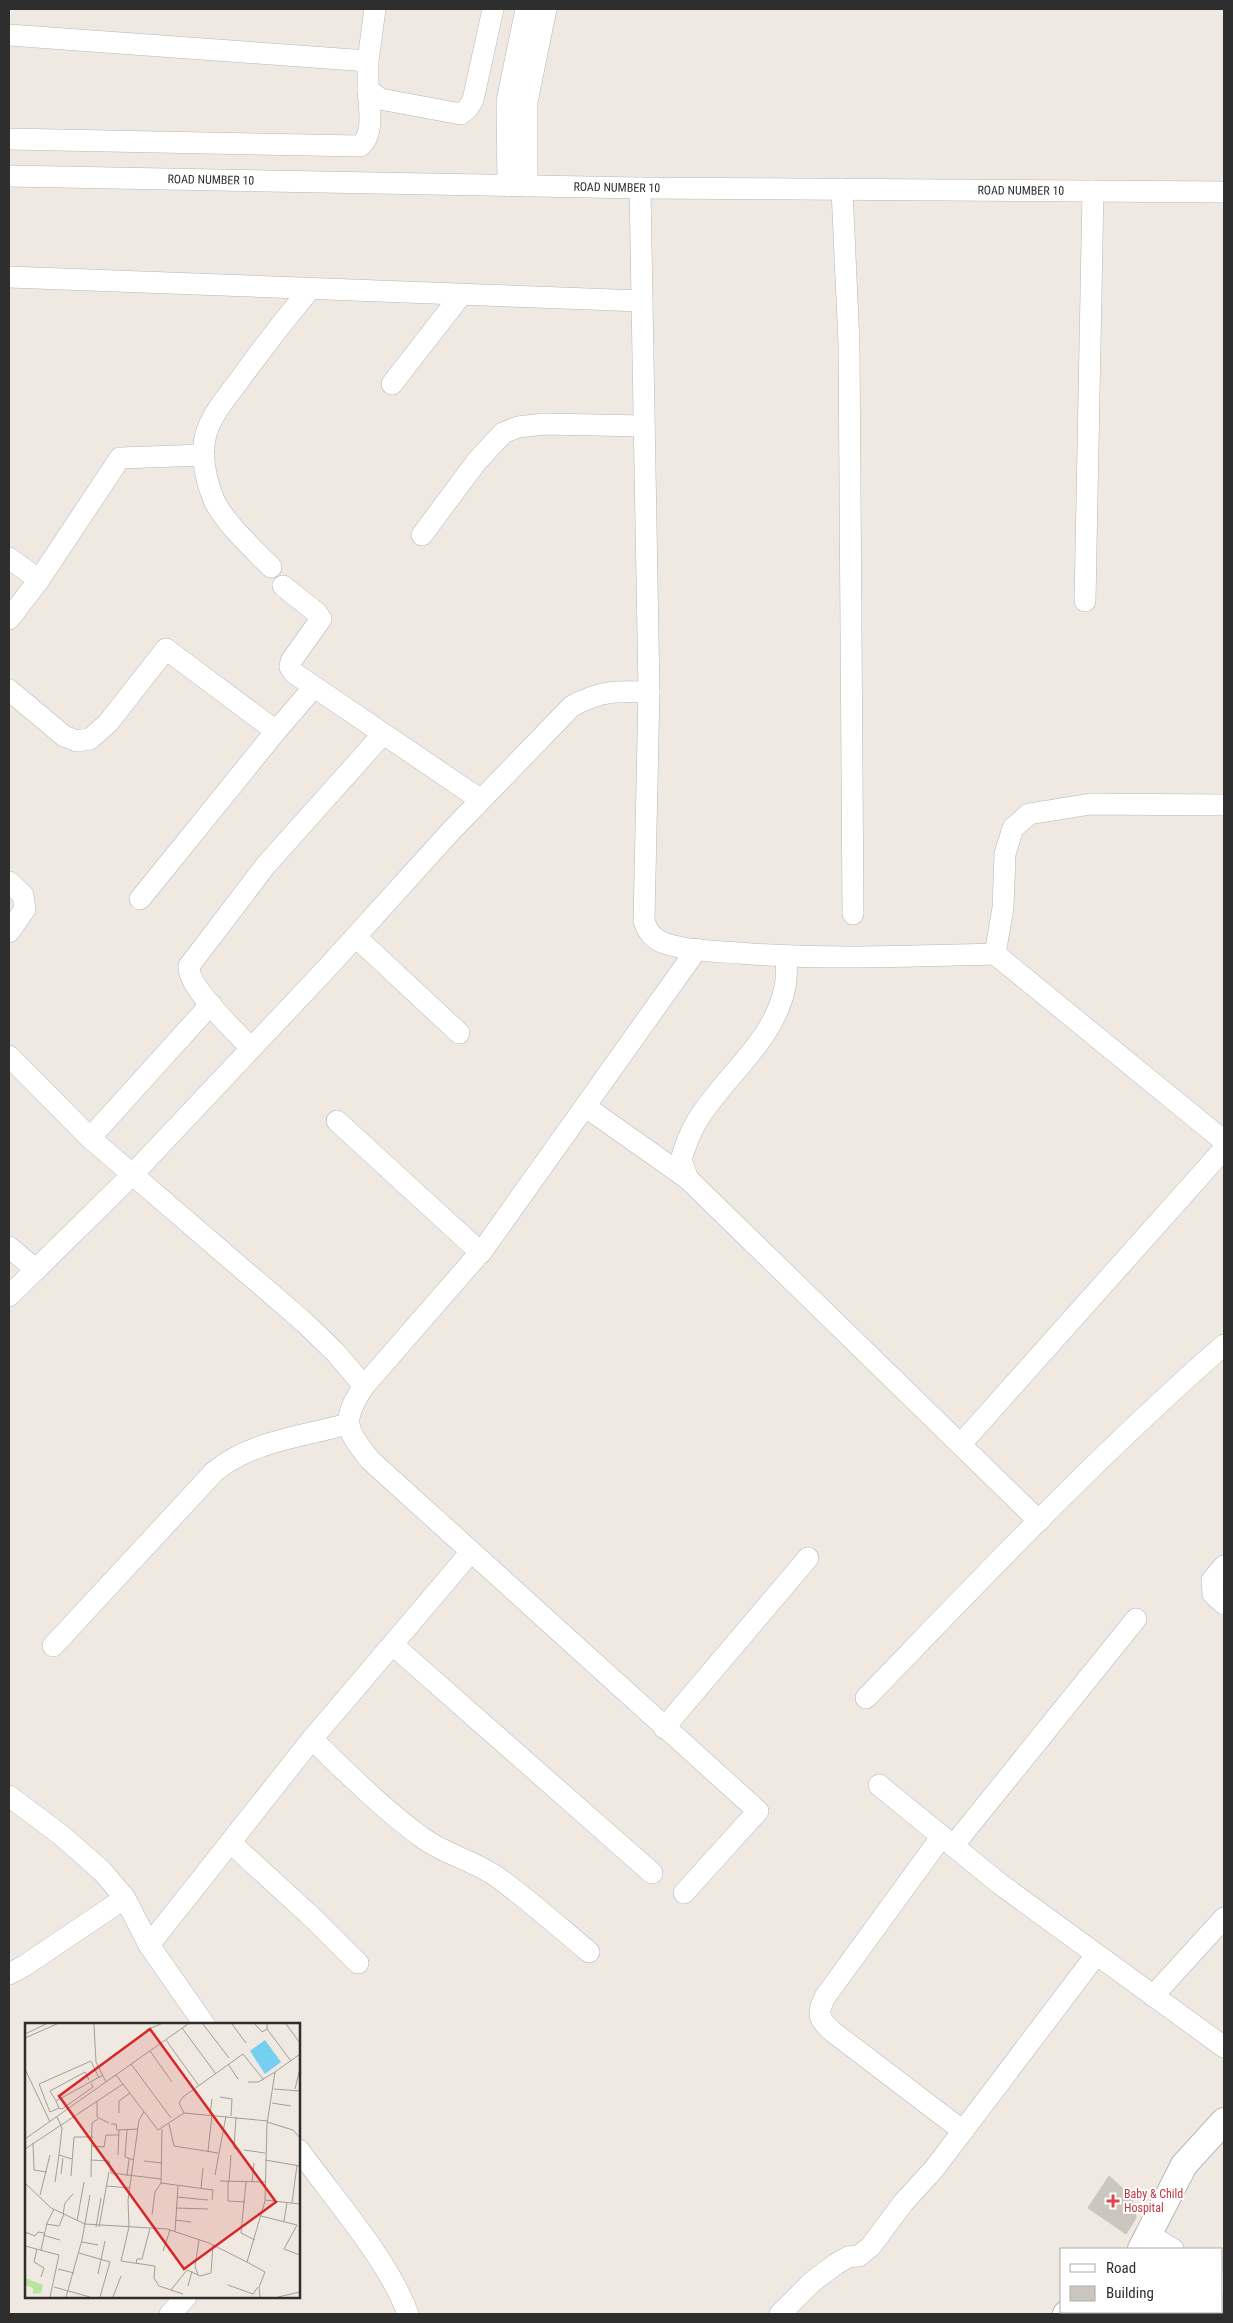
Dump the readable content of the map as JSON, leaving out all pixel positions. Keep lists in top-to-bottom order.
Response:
{
  "streets": {
    "street": ["ROAD NUMBER 10"]
  },
  "places": {
    "health": ["Baby & Child Hospital"]
  },
  "legend": ["Road", "Building"]
}
